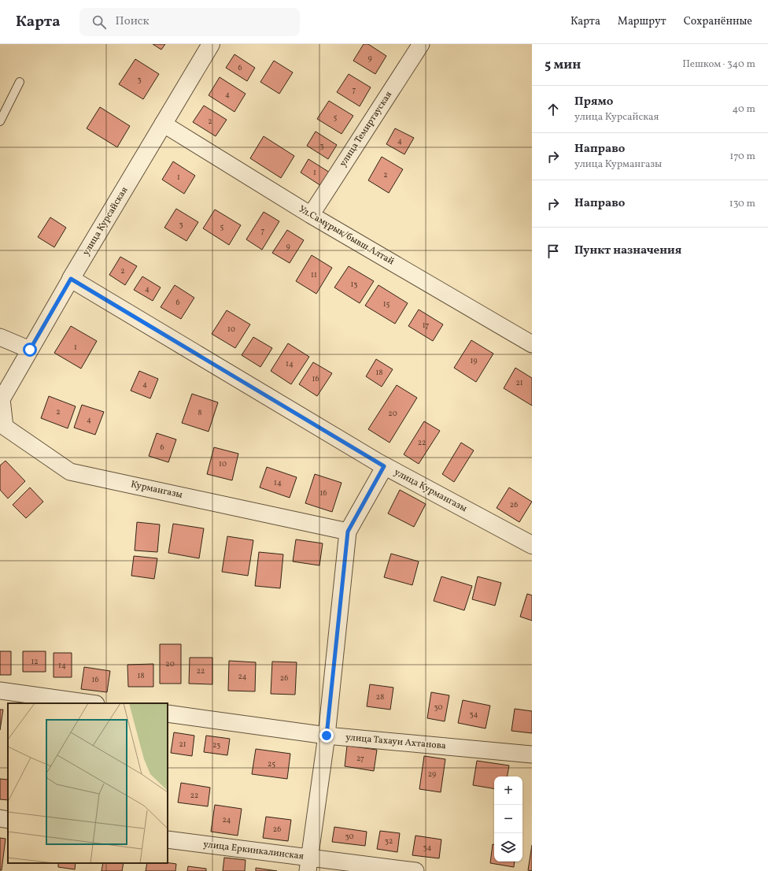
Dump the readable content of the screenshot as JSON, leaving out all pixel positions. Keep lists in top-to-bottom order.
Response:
{
  "streets": {
    "street": [
      "улица Темиртауская",
      "улица Курсайская",
      "Ул.Самұрық/бывш.Алтай",
      "Курмангазы",
      "улица Курмангазы",
      "улица Тахауи Ахтанова",
      "улица Еркинкалинская"
    ]
  },
  "crossings": [
    ["улица Темиртауская", "Ул.Самұрық/бывш.Алтай"],
    ["улица Курсайская", "Ул.Самұрық/бывш.Алтай"],
    ["улица Курсайская", "Курмангазы"],
    ["улица Курсайская", "улица Курмангазы"]
  ],
  "house_numbers": [
    "9",
    "6",
    "3",
    "7",
    "4",
    "5",
    "2",
    "4",
    "3",
    "1",
    "2",
    "1",
    "3",
    "5",
    "7",
    "9",
    "2",
    "11",
    "13",
    "4",
    "6",
    "15",
    "17",
    "10",
    "1",
    "19",
    "14",
    "18",
    "16",
    "21",
    "4",
    "2",
    "8",
    "20",
    "4",
    "22",
    "6",
    "10",
    "14",
    "16",
    "26",
    "12",
    "20",
    "14",
    "22",
    "18",
    "24",
    "26",
    "16",
    "28",
    "30",
    "34",
    "21",
    "23",
    "27",
    "25",
    "29",
    "22",
    "24",
    "26",
    "30",
    "32",
    "34"
  ],
  "page": {
    "header": "Карта",
    "search": "Поиск",
    "nav": ["Карта", "Маршрут", "Сохранённые"],
    "heading": ["5 мин", "Пешком · 340 m"],
    "list": [
      ["Прямо", "улица Курсайская", "40 m"],
      ["Направо", "улица Курмангазы", "170 m"],
      ["Направо", "130 m"],
      "Пункт назначения"
    ],
    "map_buttons": ["+", "−"]
  }
}
